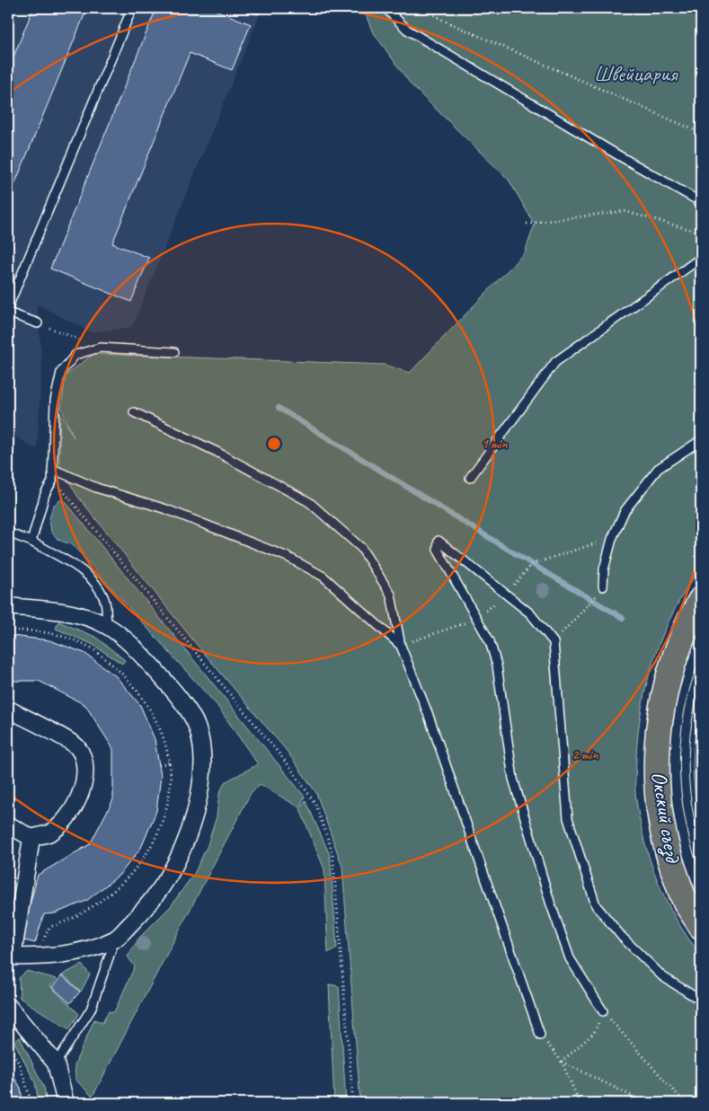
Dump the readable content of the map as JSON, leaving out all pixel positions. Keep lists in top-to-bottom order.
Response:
{
  "streets": {
    "main road": ["Окский съезд"]
  },
  "parks": ["Швейцария"],
  "rings": ["1 min", "2 min"]
}
